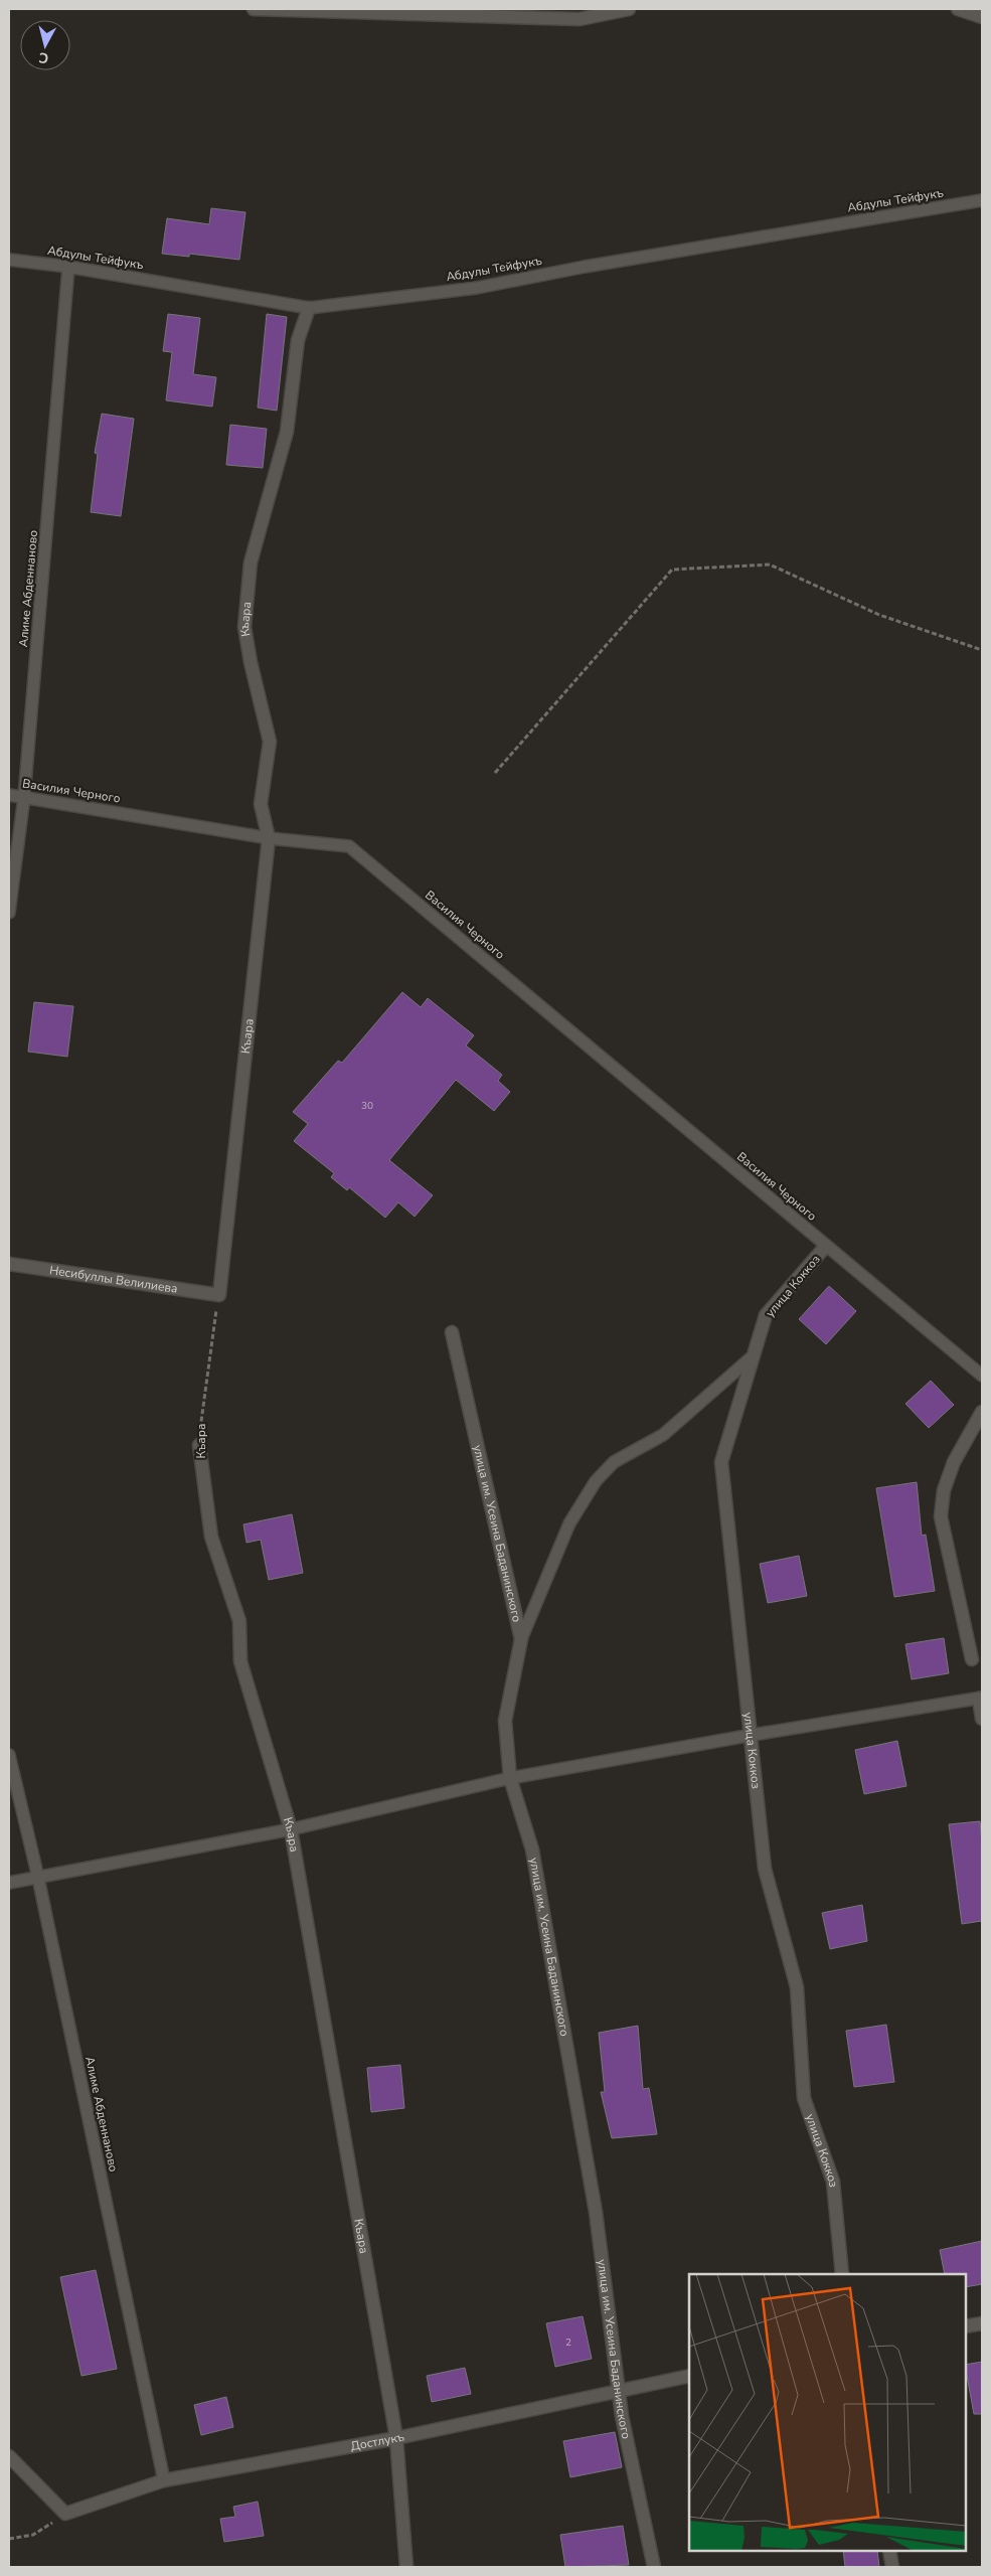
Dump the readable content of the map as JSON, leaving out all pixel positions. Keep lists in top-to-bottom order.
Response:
{
  "streets": {
    "street": [
      "Къара",
      "Несибуллы Велилиева",
      "улица Коккоз",
      "улица им. Усеина Баданинского",
      "Достлукъ"
    ],
    "lane": ["Абдулы Тейфукъ", "Алиме Абденнаново", "Василия Черного"]
  },
  "crossings": [
    ["Абдулы Тейфукъ", "Алиме Абденнаново"],
    ["Абдулы Тейфукъ", "Къара"],
    ["Алиме Абденнаново", "Василия Черного"],
    ["Алиме Абденнаново", "Достлукъ"],
    ["Къара", "Василия Черного"],
    ["Къара", "Несибуллы Велилиева"],
    ["Къара", "Достлукъ"],
    ["Василия Черного", "улица Коккоз"],
    ["улица им. Усеина Баданинского", "Достлукъ"]
  ],
  "house_numbers": ["30", "2"],
  "north": "bottom"
}
